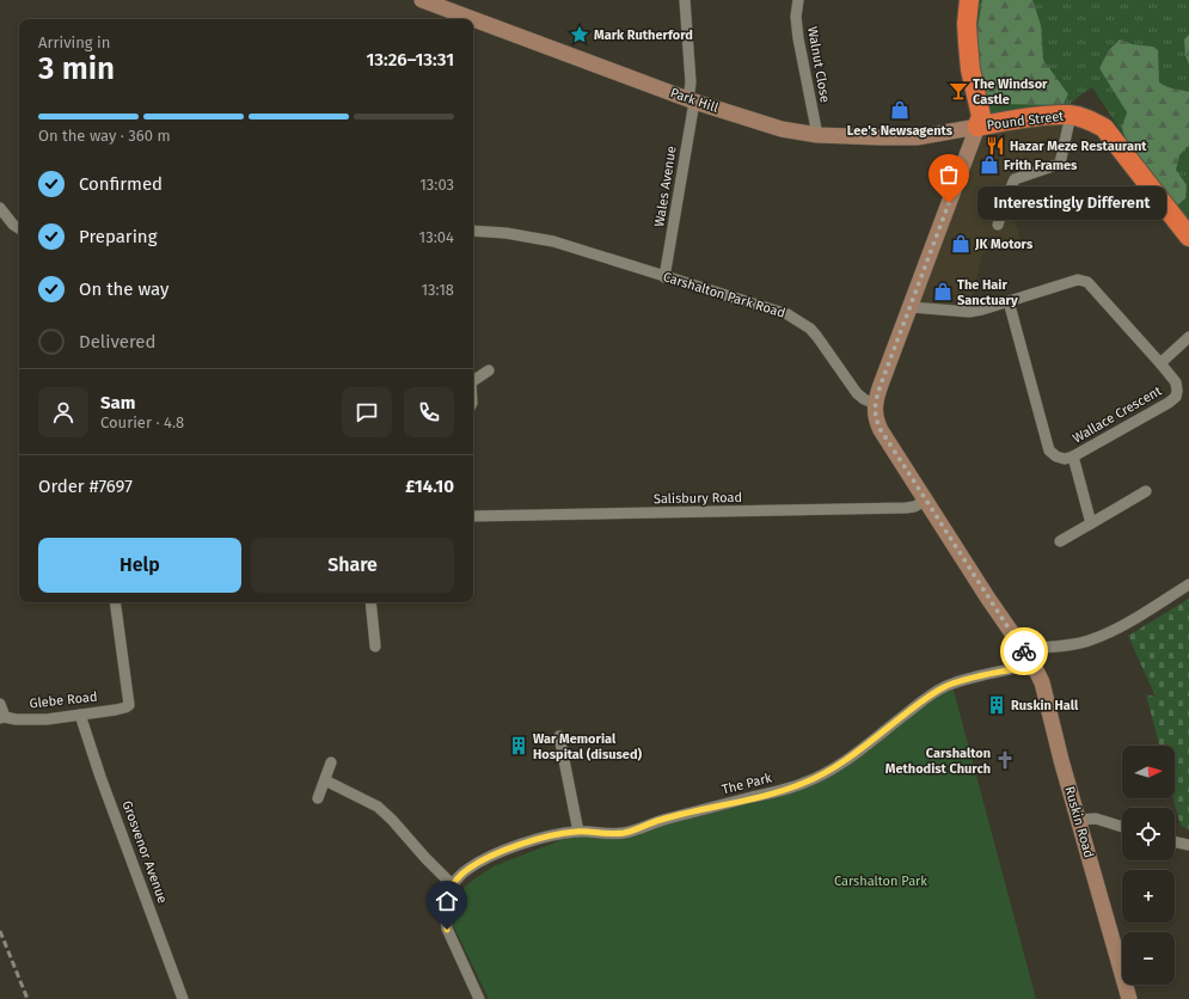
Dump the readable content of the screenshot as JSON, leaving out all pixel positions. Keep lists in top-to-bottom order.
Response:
{
  "streets": {
    "highway": ["Pound Street"],
    "main road": ["Park Hill", "Ruskin Road"],
    "street": [
      "Walnut Close",
      "Wales Avenue",
      "Carshalton Park Road",
      "Wallace Crescent",
      "Salisbury Road",
      "Glebe Road",
      "The Park",
      "Grosvenor Avenue"
    ]
  },
  "crossings": [
    ["Walnut Close", "Park Hill"],
    ["Park Hill", "Pound Street"],
    ["Park Hill", "Wales Avenue"],
    ["Wales Avenue", "Carshalton Park Road"],
    ["Glebe Road", "Grosvenor Avenue"],
    ["The Park", "Ruskin Road"]
  ],
  "parks": ["Carshalton Park"],
  "places": {
    "place": ["Mark Rutherford"],
    "bar": ["The Windsor Castle"],
    "shop": [
      "Lee's Newsagents",
      "Frith Frames",
      "JK Motors",
      "The Hair Sanctuary"
    ],
    "restaurant": ["Hazar Meze Restaurant"],
    "other": ["Interestingly Different"],
    "building": ["Ruskin Hall", "War Memorial Hospital (disused)"],
    "church": ["Carshalton Methodist Church"]
  },
  "north": "right",
  "page": {
    "heading": ["3 min", "Arriving in", "13:26–13:31"],
    "panel": [
      "Sam",
      "Courier · 4.8",
      "Order #7697",
      "£14.10"
    ],
    "bar": "On the way · 360 m",
    "list": [
      ["Confirmed", "13:03"],
      ["Preparing", "13:04"],
      ["On the way", "13:18"],
      "Delivered"
    ],
    "bubble": "Interestingly Different",
    "buttons": ["Help", "Share"],
    "map_buttons": ["+", "−"]
  }
}
